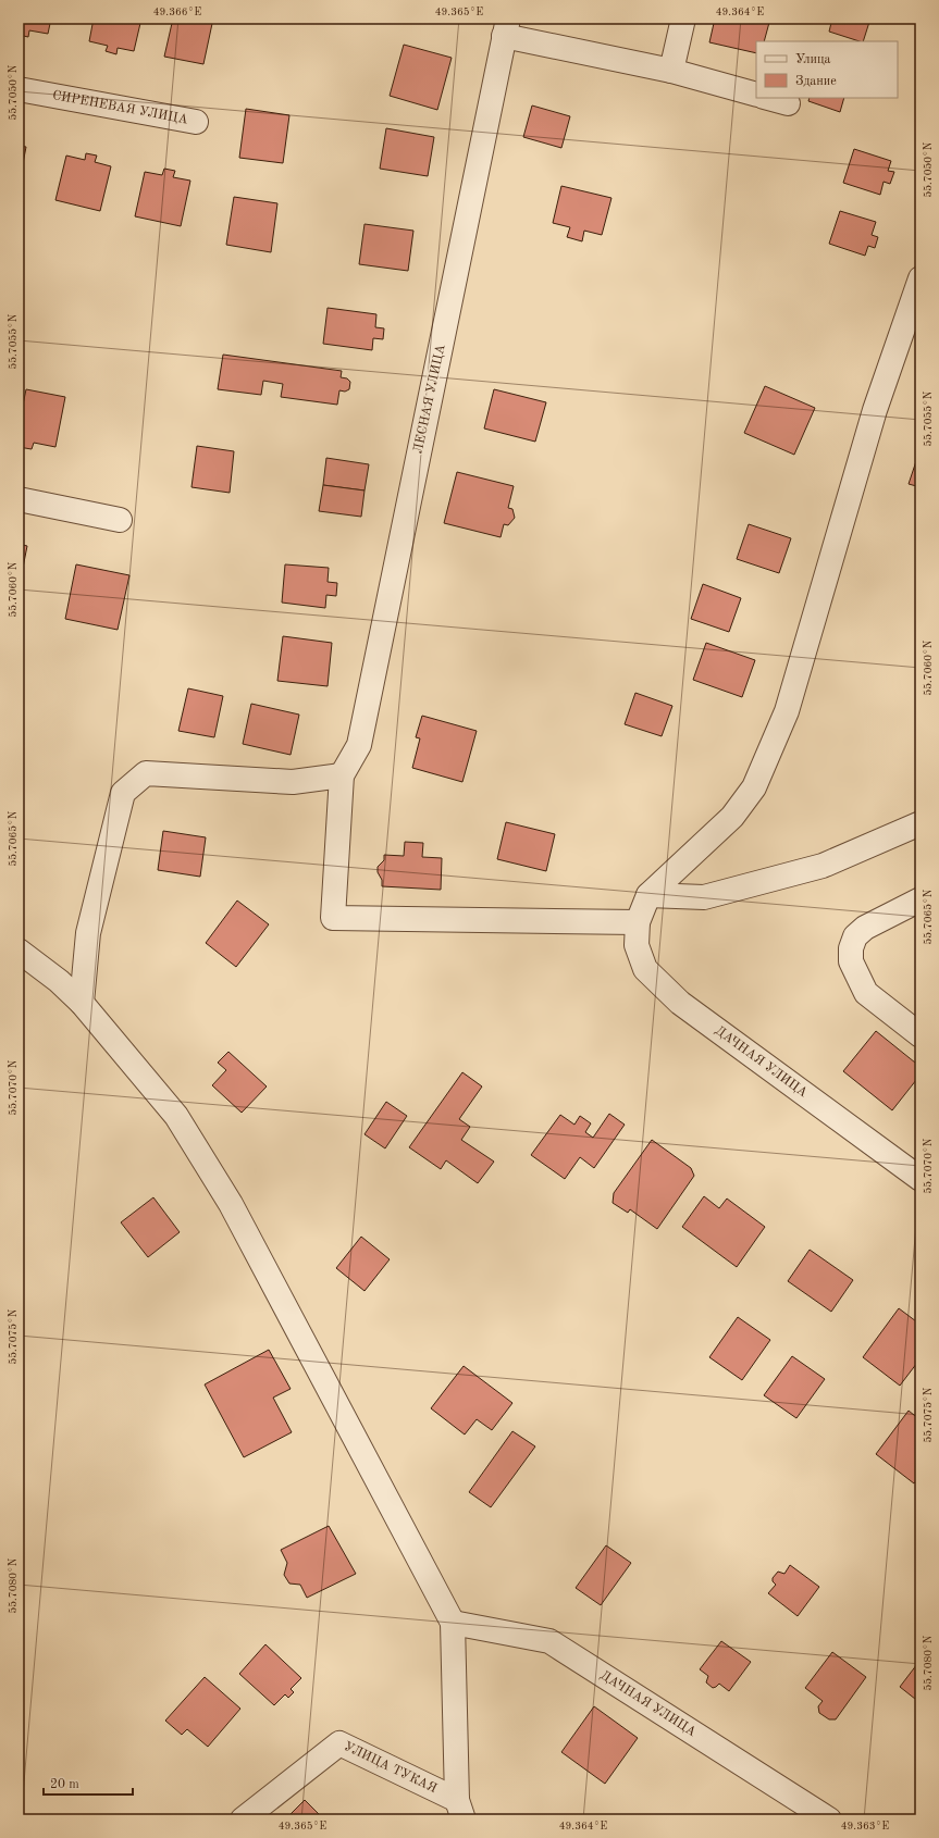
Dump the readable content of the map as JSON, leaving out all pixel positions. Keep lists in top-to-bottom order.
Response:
{
  "streets": {
    "street": [
      "СИРЕНЕВАЯ УЛИЦА",
      "ЛЕСНАЯ УЛИЦА",
      "ДАЧНАЯ УЛИЦА",
      "УЛИЦА ТУКАЯ"
    ]
  },
  "legend": ["Улица", "Здание"],
  "scale_bar": "20 m",
  "coordinates": [
    "49.366°E",
    "49.365°E",
    "49.364°E",
    "55.7050°N",
    "55.7055°N",
    "55.7060°N",
    "55.7065°N",
    "55.7070°N",
    "55.7075°N",
    "55.7080°N",
    "49.363°E"
  ]
}
